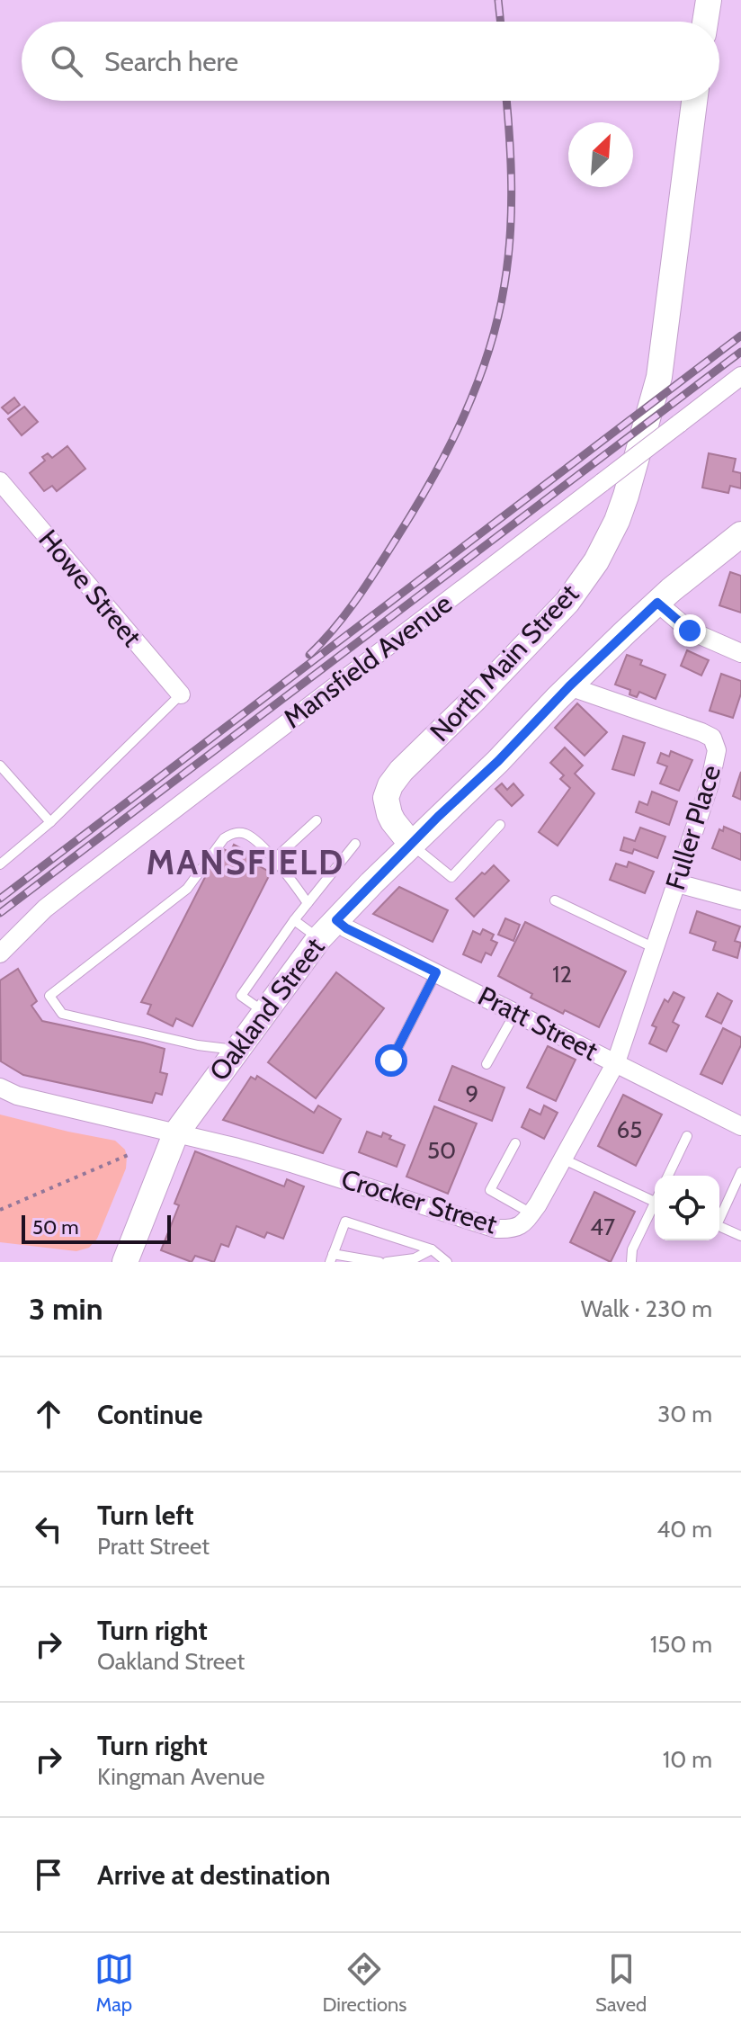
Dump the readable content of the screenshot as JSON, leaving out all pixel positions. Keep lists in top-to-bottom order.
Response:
{
  "streets": {
    "main road": ["North Main Street", "Oakland Street"],
    "street": [
      "Howe Street",
      "Mansfield Avenue",
      "Fuller Place",
      "Pratt Street",
      "Crocker Street"
    ]
  },
  "crossings": [
    ["North Main Street", "Oakland Street"],
    ["Fuller Place", "Oakland Street"],
    ["Fuller Place", "Pratt Street"],
    ["Fuller Place", "Crocker Street"],
    ["Oakland Street", "Pratt Street"],
    ["Oakland Street", "Crocker Street"],
    ["Pratt Street", "Crocker Street"]
  ],
  "districts": ["MANSFIELD"],
  "house_numbers": [
    "12",
    "9",
    "65",
    "50",
    "47"
  ],
  "scale_bar": "50 m",
  "north": "top right",
  "page": {
    "search": "Search here",
    "scale": "50 m",
    "heading": ["3 min", "Walk · 230 m"],
    "list": [
      ["Continue", "30 m"],
      ["Turn left", "Pratt Street", "40 m"],
      ["Turn right", "Oakland Street", "150 m"],
      ["Turn right", "Kingman Avenue", "10 m"],
      "Arrive at destination"
    ],
    "nav": ["Map", "Directions", "Saved"]
  }
}
